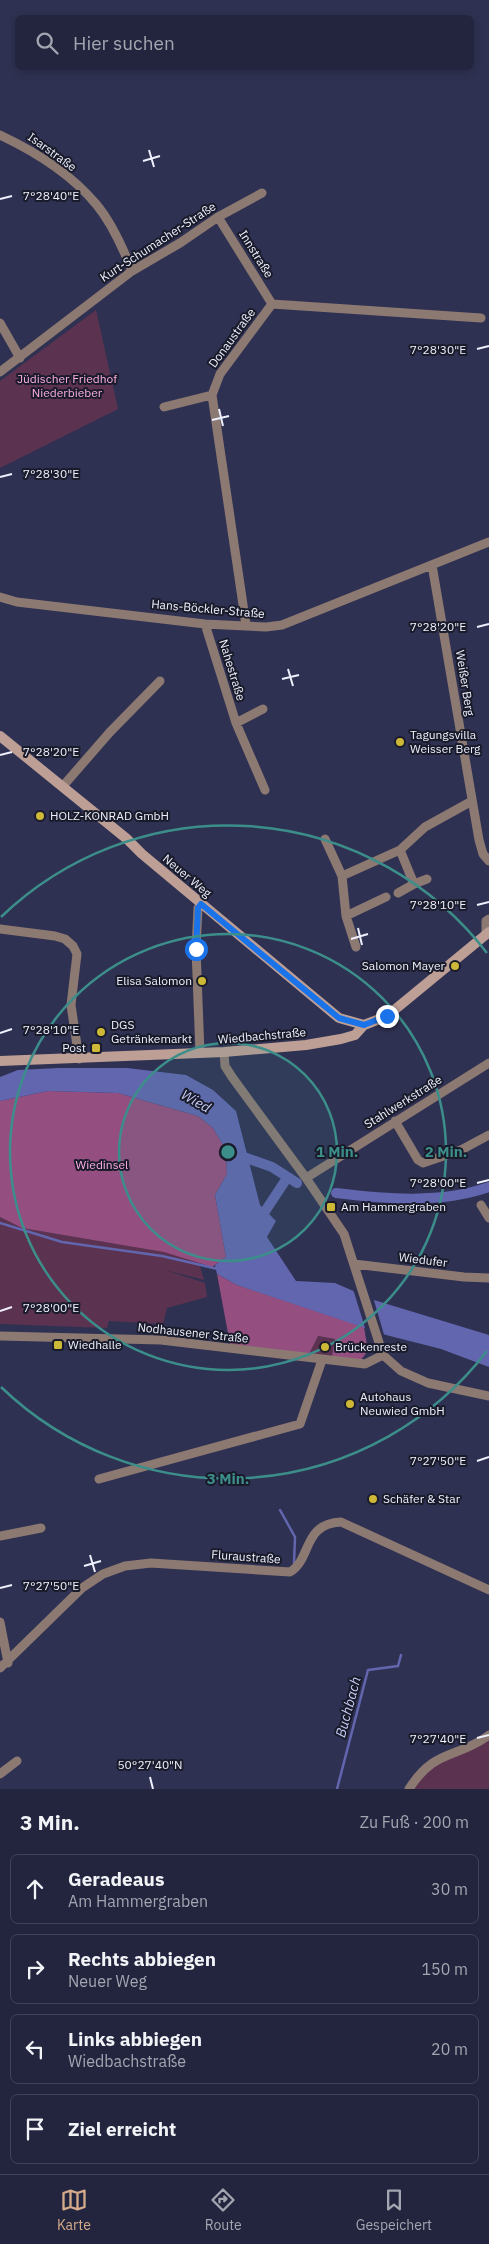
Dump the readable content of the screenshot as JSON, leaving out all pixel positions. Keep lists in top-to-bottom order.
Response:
{
  "streets": {
    "main road": ["Neuer Weg", "Wiedbachstraße"],
    "street": [
      "Isarstraße",
      "Kurt-Schumacher-Straße",
      "Innstraße",
      "Donaustraße",
      "Hans-Böckler-Straße",
      "Nahestraße",
      "Weißer Berg",
      "Stahlwerkstraße",
      "Wiedufer",
      "Nodhausener Straße",
      "Fluraustraße"
    ]
  },
  "crossings": [
    ["Isarstraße", "Kurt-Schumacher-Straße"],
    ["Kurt-Schumacher-Straße", "Innstraße"],
    ["Innstraße", "Donaustraße"],
    ["Hans-Böckler-Straße", "Nahestraße"],
    ["Hans-Böckler-Straße", "Weißer Berg"],
    ["Neuer Weg", "Wiedbachstraße"]
  ],
  "water": ["Wied", "Buchbach"],
  "parks": ["Jüdischer Friedhof Niederbieber", "Wiedinsel"],
  "places": {
    "other": [
      "Tagungsvilla Weisser Berg",
      "HOLZ-KONRAD GmbH",
      "Salomon Mayer",
      "Elisa Salomon",
      "DGS Getränkemarkt",
      "Brückenreste",
      "Autohaus Neuwied GmbH",
      "Schäfer & Star"
    ],
    "transit": ["Post", "Am Hammergraben", "Wiedhalle"]
  },
  "page": {
    "search": "Hier suchen",
    "heading": ["3 Min.", "Zu Fuß · 200 m"],
    "list": [
      ["Geradeaus", "Am Hammergraben", "30 m"],
      ["Rechts abbiegen", "Neuer Weg", "150 m"],
      ["Links abbiegen", "Wiedbachstraße", "20 m"],
      "Ziel erreicht"
    ],
    "nav": ["Karte", "Route", "Gespeichert"]
  },
  "coordinates": [
    "7°28'40\"E",
    "7°28'30\"E",
    "7°28'20\"E",
    "7°28'10\"E",
    "7°28'00\"E",
    "7°27'50\"E",
    "7°27'40\"E",
    "50°27'40\"N"
  ],
  "rings": ["1 Min.", "2 Min.", "3 Min."]
}
